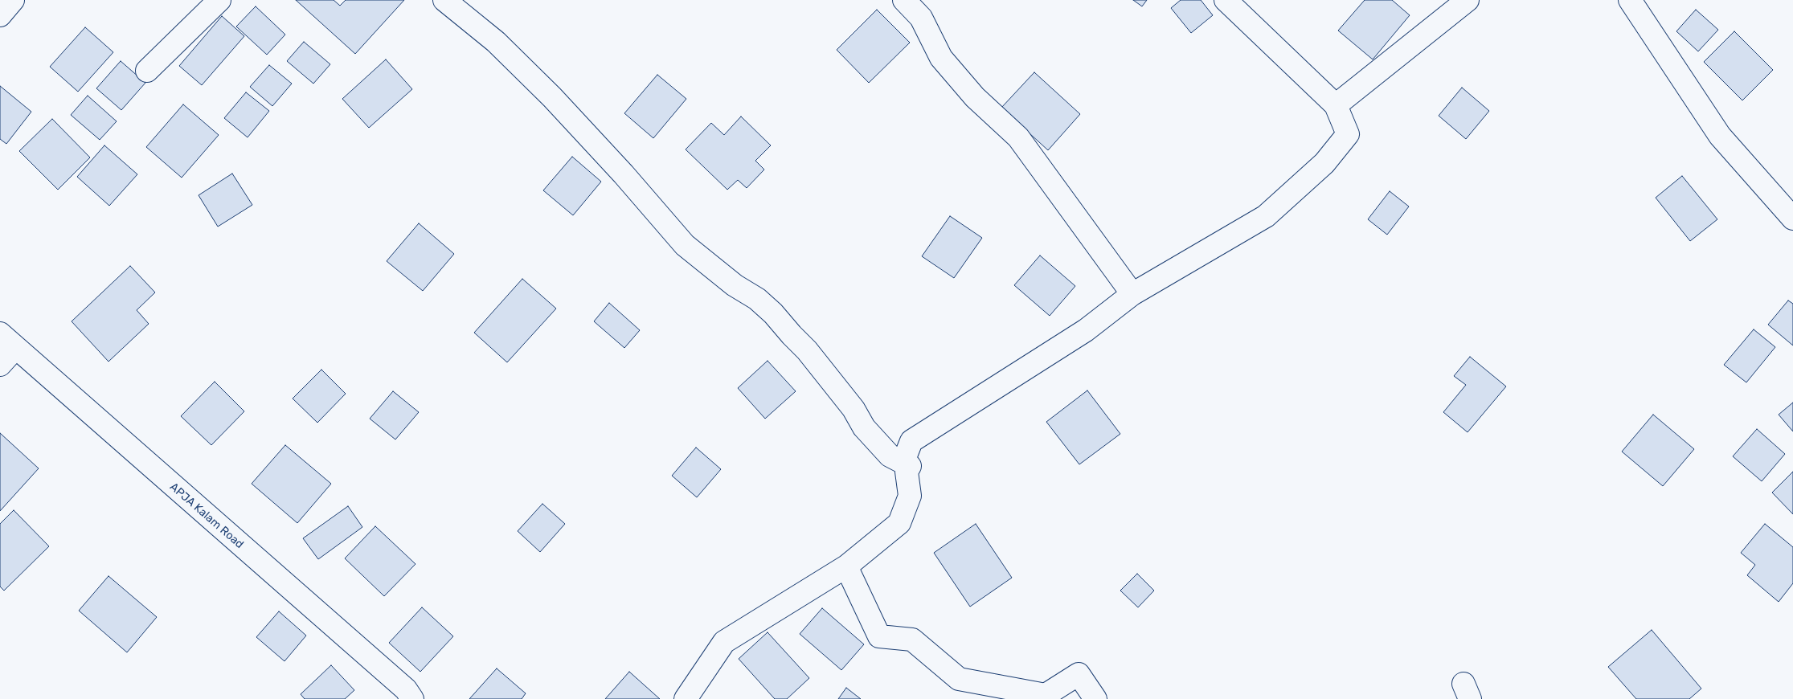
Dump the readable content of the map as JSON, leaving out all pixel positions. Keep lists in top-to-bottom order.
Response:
{
  "streets": {
    "street": ["APJA Kalam Road"]
  }
}
